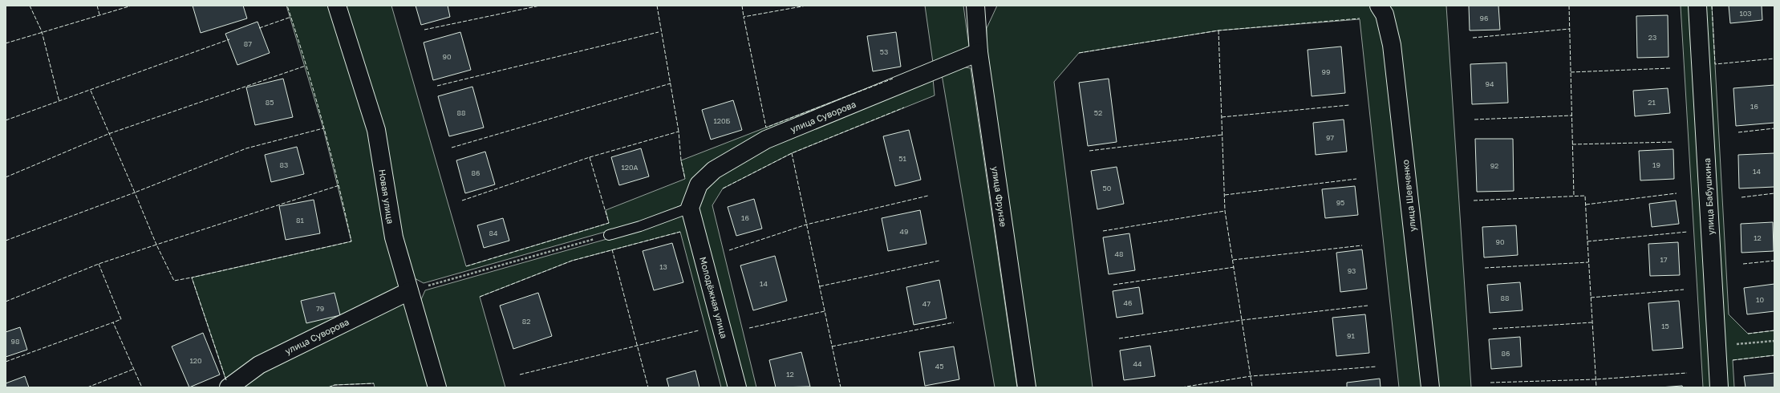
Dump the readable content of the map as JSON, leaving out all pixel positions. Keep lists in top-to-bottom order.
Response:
{
  "streets": {
    "street": [
      "улица Суворова",
      "улица Шевченко",
      "Новая улица",
      "улица Фрунзе",
      "улица Бабушкина",
      "Молодёжная улица"
    ]
  },
  "crossings": [
    ["улица Суворова", "Новая улица"],
    ["улица Суворова", "улица Фрунзе"],
    ["улица Суворова", "Молодёжная улица"]
  ],
  "house_numbers": [
    "103",
    "96",
    "23",
    "87",
    "53",
    "90",
    "99",
    "94",
    "85",
    "21",
    "16",
    "88",
    "52",
    "120Б",
    "97",
    "51",
    "83",
    "19",
    "92",
    "120А",
    "14",
    "86",
    "50",
    "95",
    "16",
    "81",
    "49",
    "84",
    "12",
    "90",
    "48",
    "17",
    "13",
    "93",
    "14",
    "88",
    "10",
    "46",
    "47",
    "79",
    "82",
    "15",
    "91",
    "98",
    "86",
    "120",
    "44",
    "45",
    "12"
  ]
}
